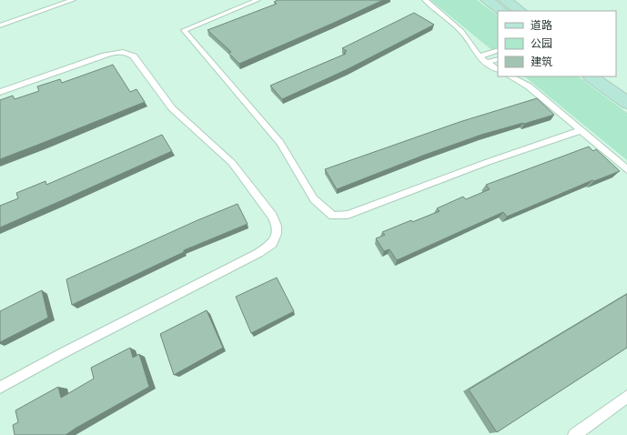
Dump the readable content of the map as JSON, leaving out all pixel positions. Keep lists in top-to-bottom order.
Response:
{
  "legend": ["道路", "公园", "建筑"]
}
